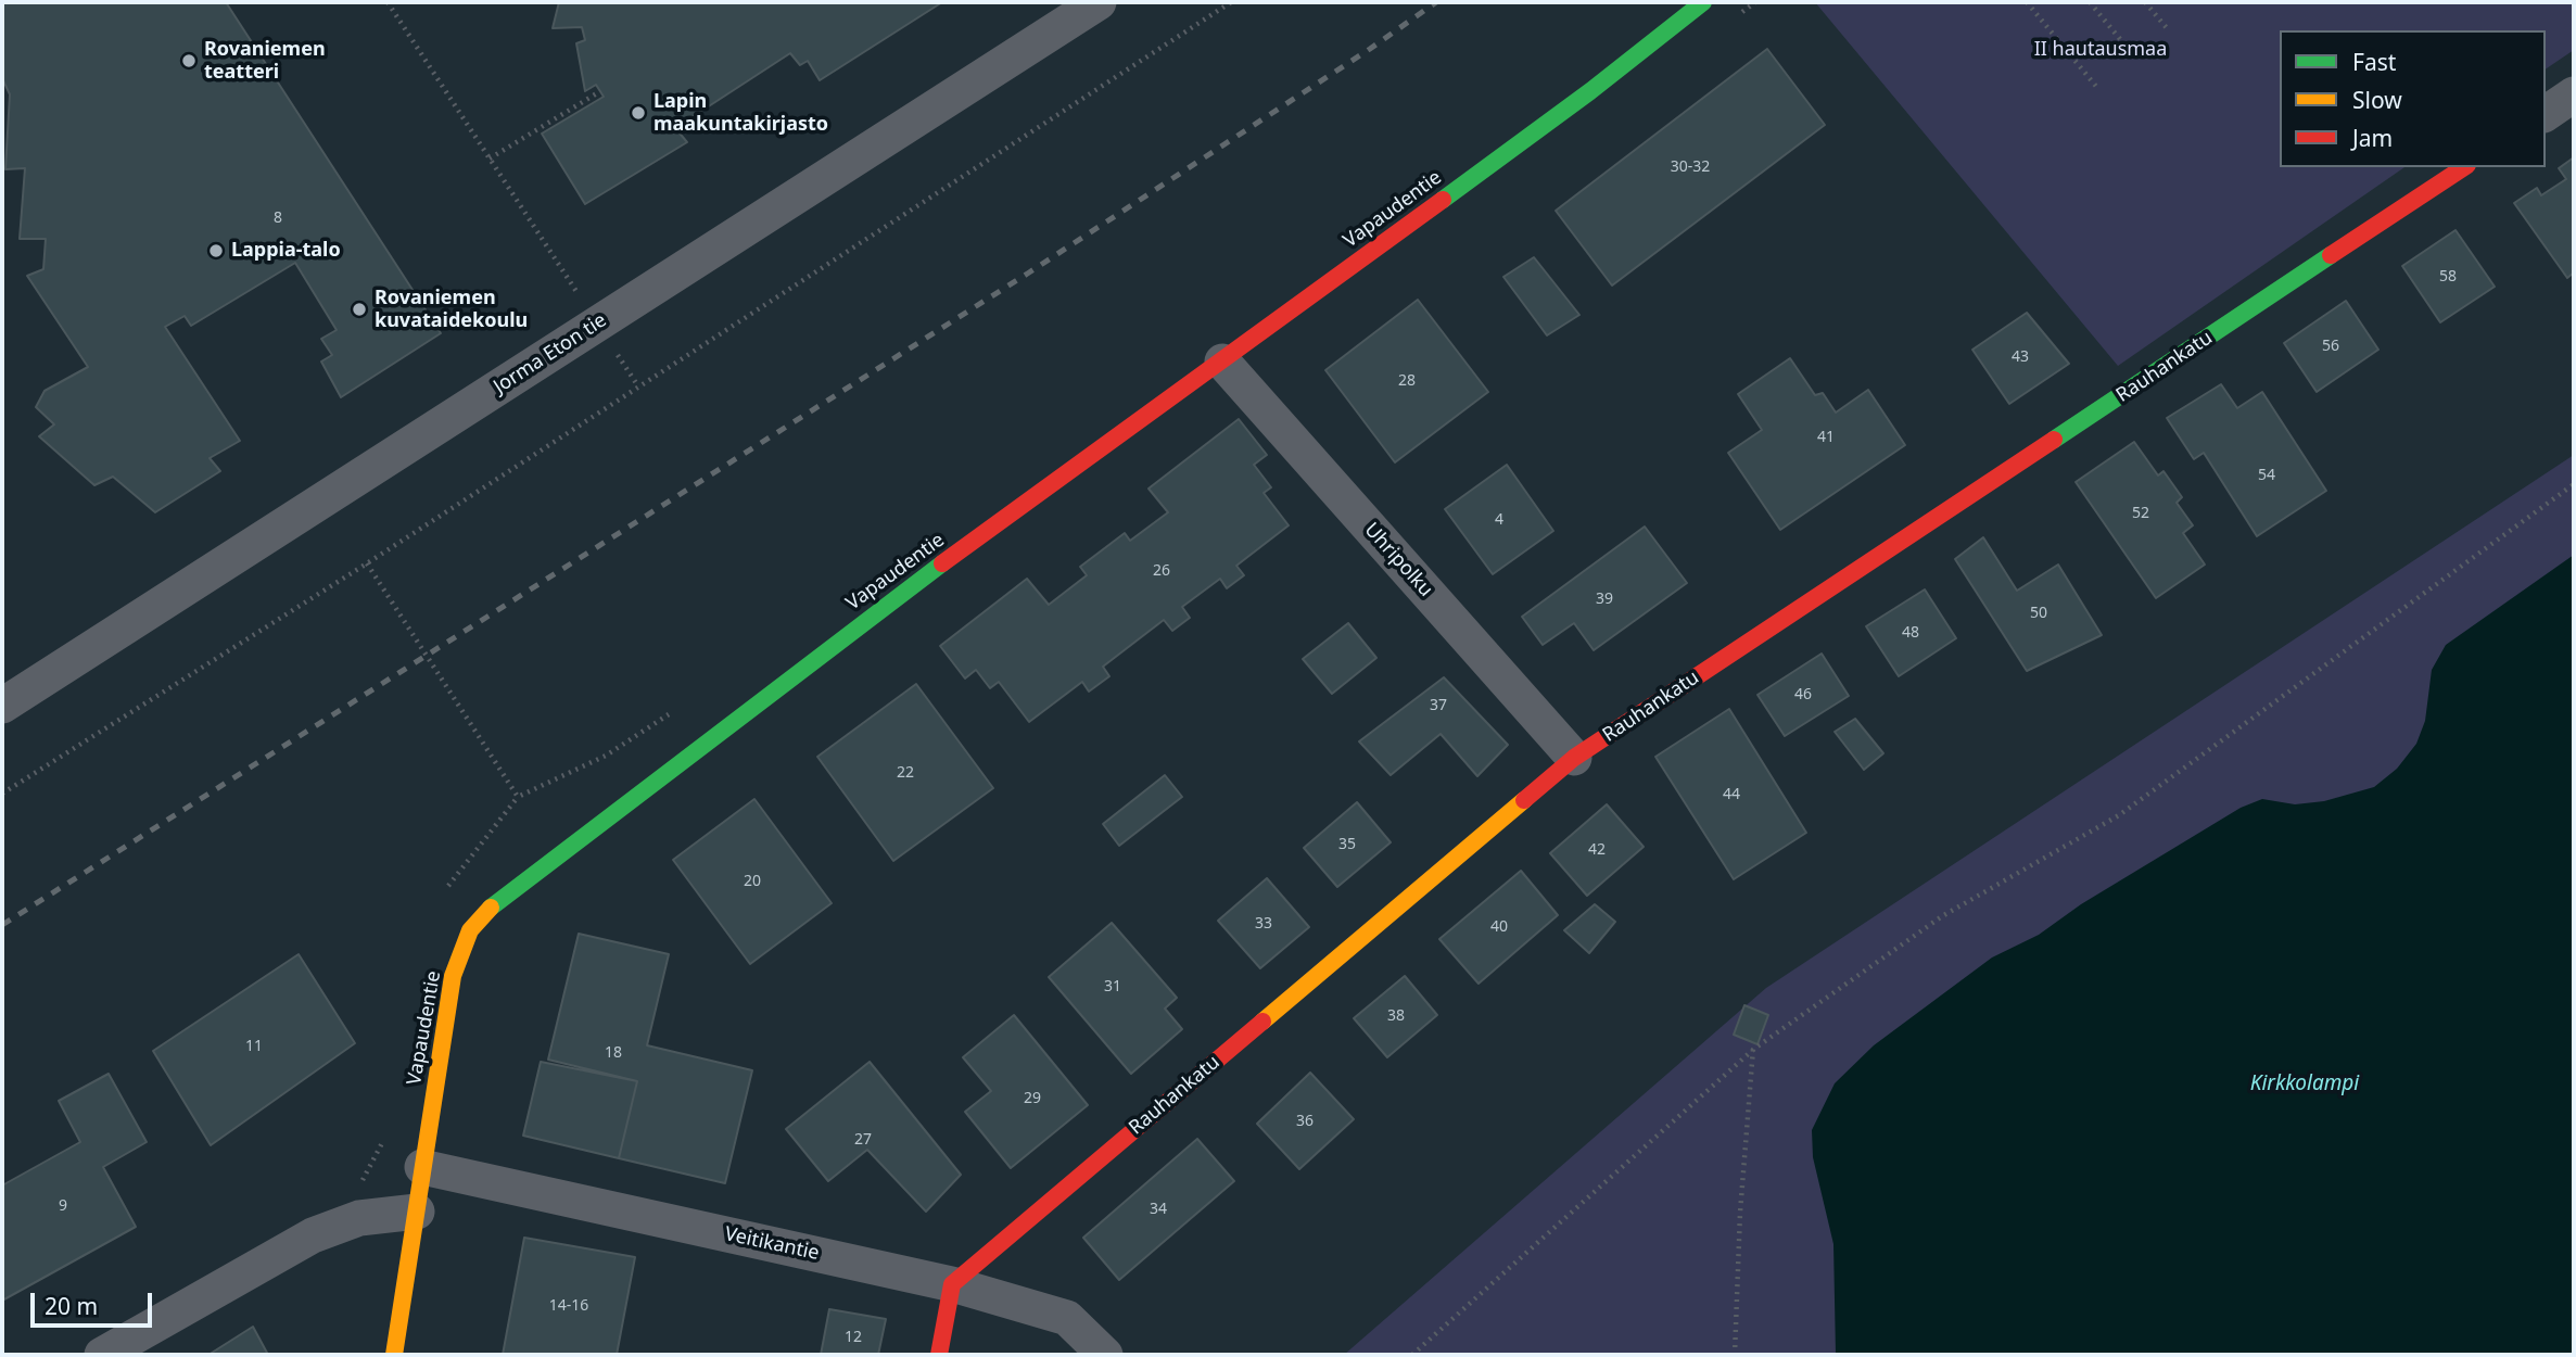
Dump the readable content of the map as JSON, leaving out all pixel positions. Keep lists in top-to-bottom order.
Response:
{
  "streets": {
    "street": [
      "Vapaudentie",
      "Jorma Eton tie",
      "Rauhankatu",
      "Uhripolku",
      "Veitikantie"
    ]
  },
  "crossings": [
    ["Vapaudentie", "Uhripolku"],
    ["Vapaudentie", "Veitikantie"],
    ["Rauhankatu", "Uhripolku"],
    ["Rauhankatu", "Veitikantie"]
  ],
  "water": ["Kirkkolampi"],
  "parks": ["II hautausmaa"],
  "places": [
    "Rovaniemen teatteri",
    "Lapin maakuntakirjasto",
    "Lappia-talo",
    "Rovaniemen kuvataidekoulu"
  ],
  "house_numbers": [
    "30-32",
    "8",
    "58",
    "56",
    "43",
    "28",
    "41",
    "54",
    "52",
    "4",
    "26",
    "39",
    "50",
    "48",
    "46",
    "37",
    "22",
    "44",
    "35",
    "42",
    "20",
    "33",
    "40",
    "31",
    "38",
    "11",
    "18",
    "29",
    "36",
    "27",
    "9",
    "34",
    "14-16",
    "12"
  ],
  "legend": ["Fast", "Slow", "Jam"],
  "scale_bar": "20 m"
}
